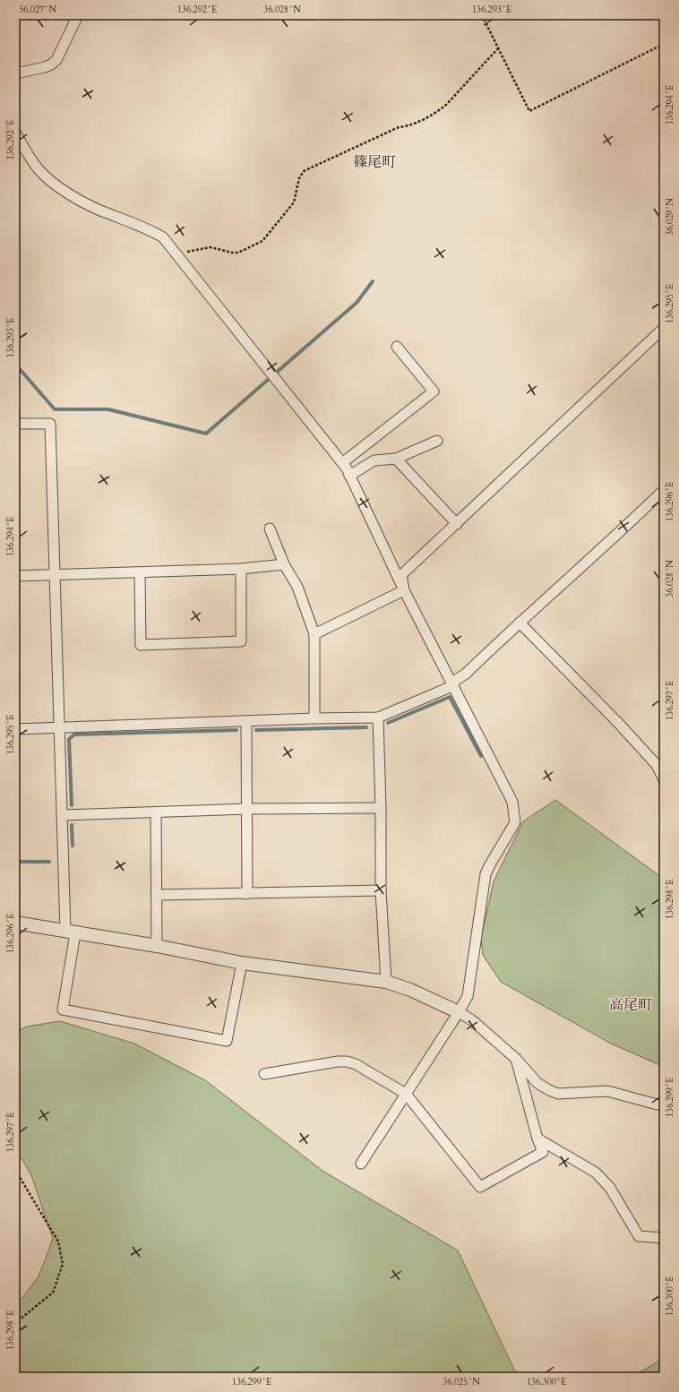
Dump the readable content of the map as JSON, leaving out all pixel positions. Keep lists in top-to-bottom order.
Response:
{
  "districts": ["篠尾町", "高尾町"],
  "coordinates": [
    "36.027°N",
    "136.292°E",
    "36.028°N",
    "136.293°E",
    "136.294°E",
    "36.029°N",
    "136.295°E",
    "136.296°E",
    "136.297°E",
    "136.298°E",
    "136.299°E",
    "136.300°E",
    "36.025°N"
  ]
}
